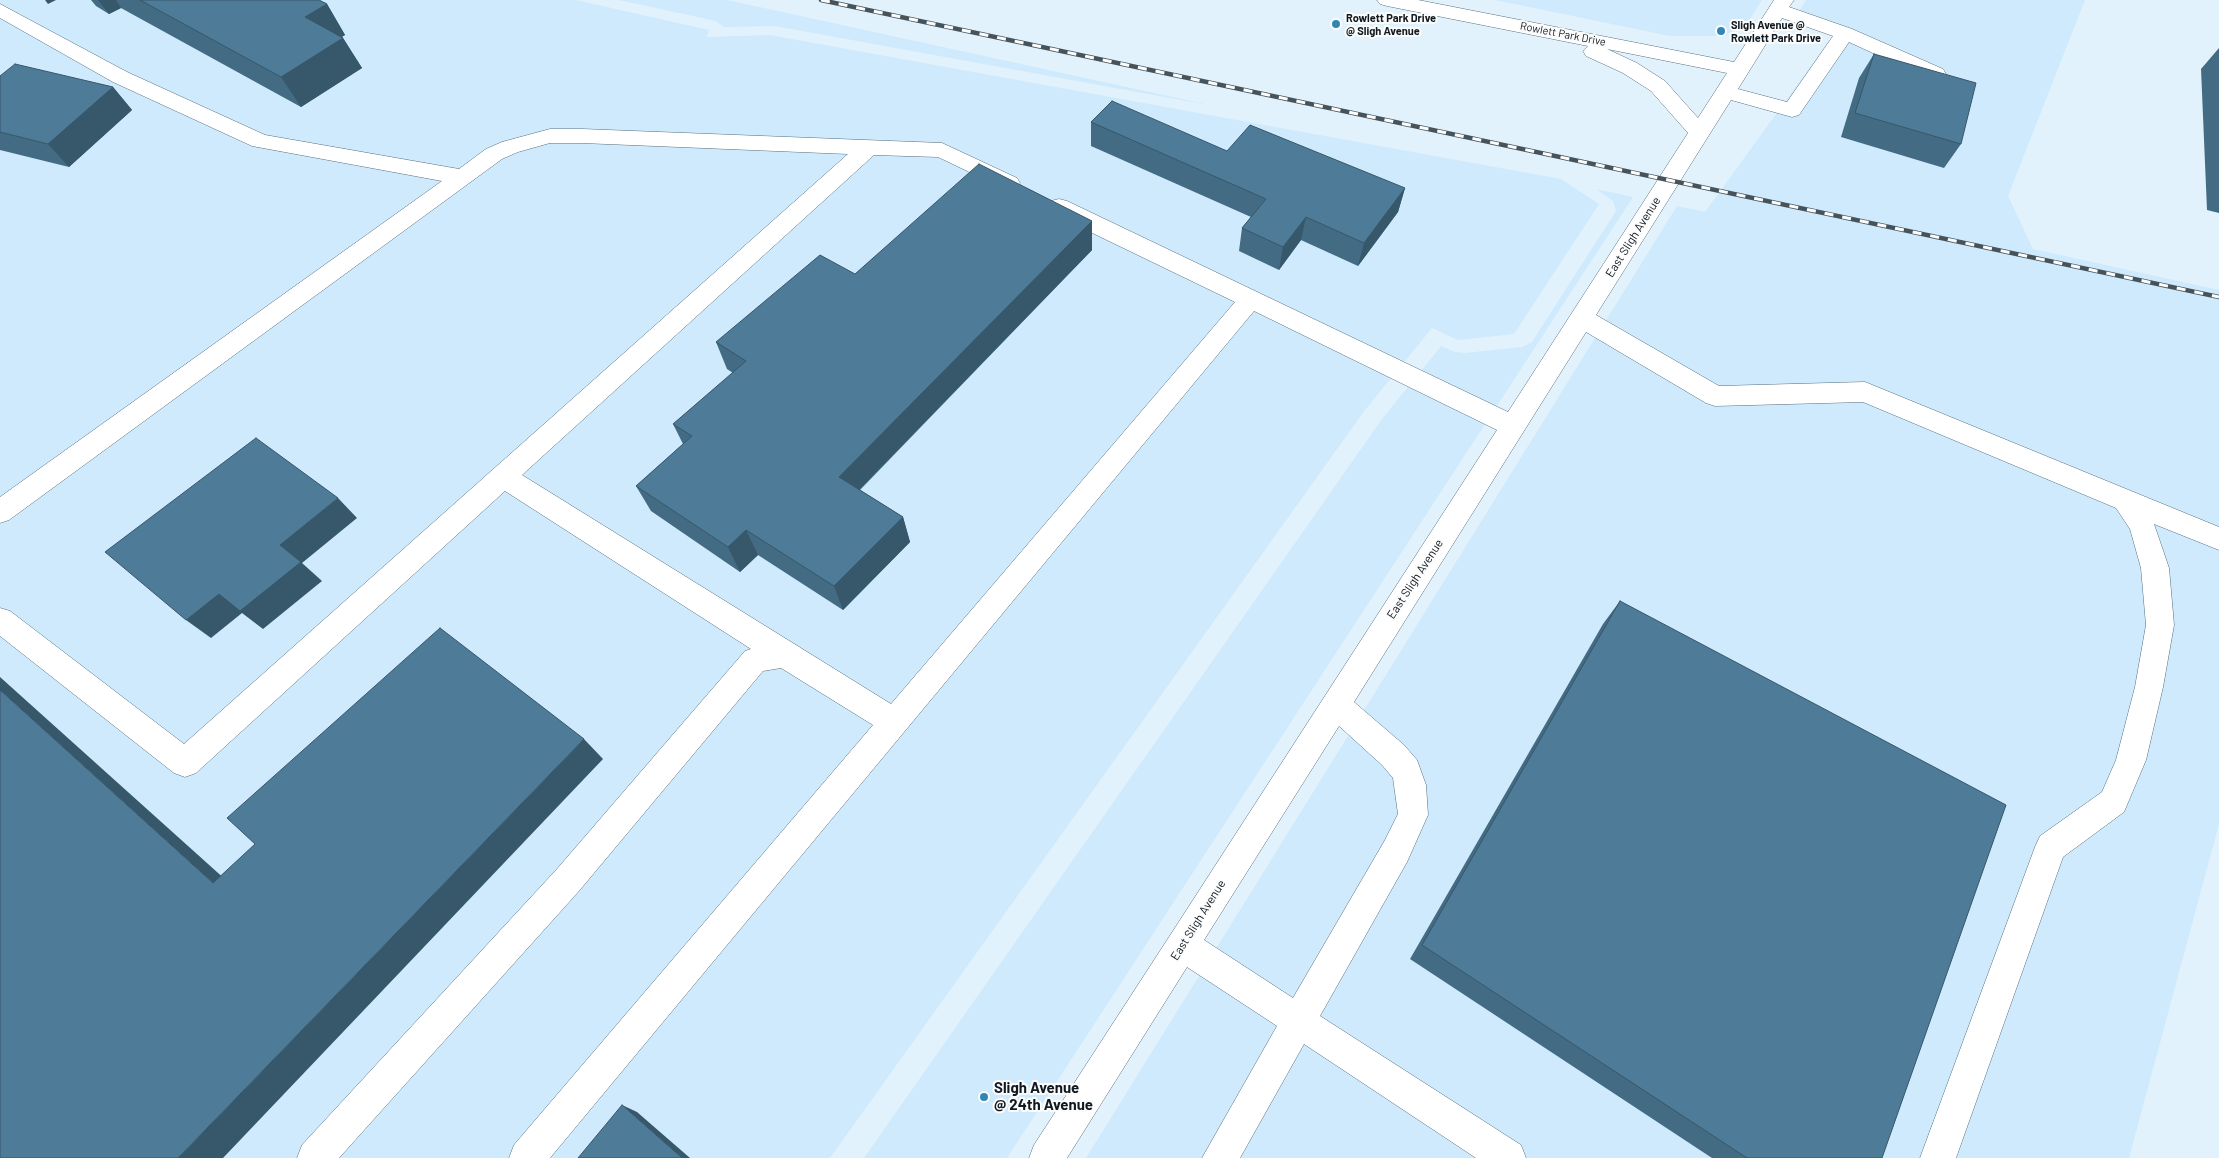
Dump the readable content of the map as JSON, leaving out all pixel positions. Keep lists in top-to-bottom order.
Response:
{
  "streets": {
    "street": ["Rowlett Park Drive", "East Sligh Avenue"]
  },
  "crossings": [
    ["Rowlett Park Drive", "East Sligh Avenue"]
  ],
  "places": ["Rowlett Park Drive @ Sligh Avenue", "Sligh Avenue @ Rowlett Park Drive", "Sligh Avenue @ 24th Avenue"]
}
